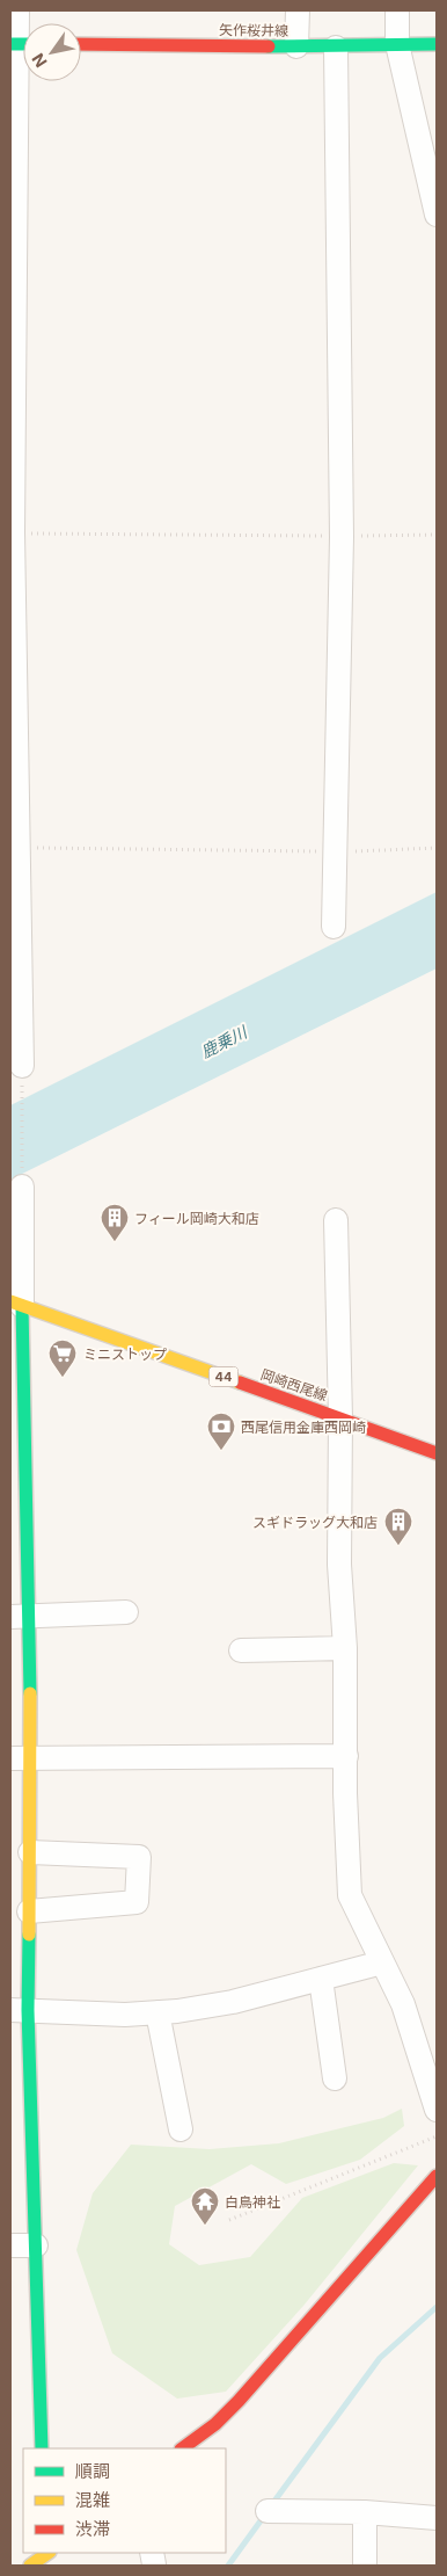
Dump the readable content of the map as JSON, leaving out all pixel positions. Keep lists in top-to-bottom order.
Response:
{
  "streets": {
    "street": ["矢作桜井線", "44", "岡崎西尾線"]
  },
  "water": ["鹿乗川"],
  "places": {
    "building": ["フィール岡崎大和店", "スギドラッグ大和店"],
    "supermarket": ["ミニストップ"],
    "bank": ["西尾信用金庫西岡崎"],
    "temple": ["白鳥神社"]
  },
  "legend": ["順調", "混雑", "渋滞"],
  "north": "bottom left"
}
